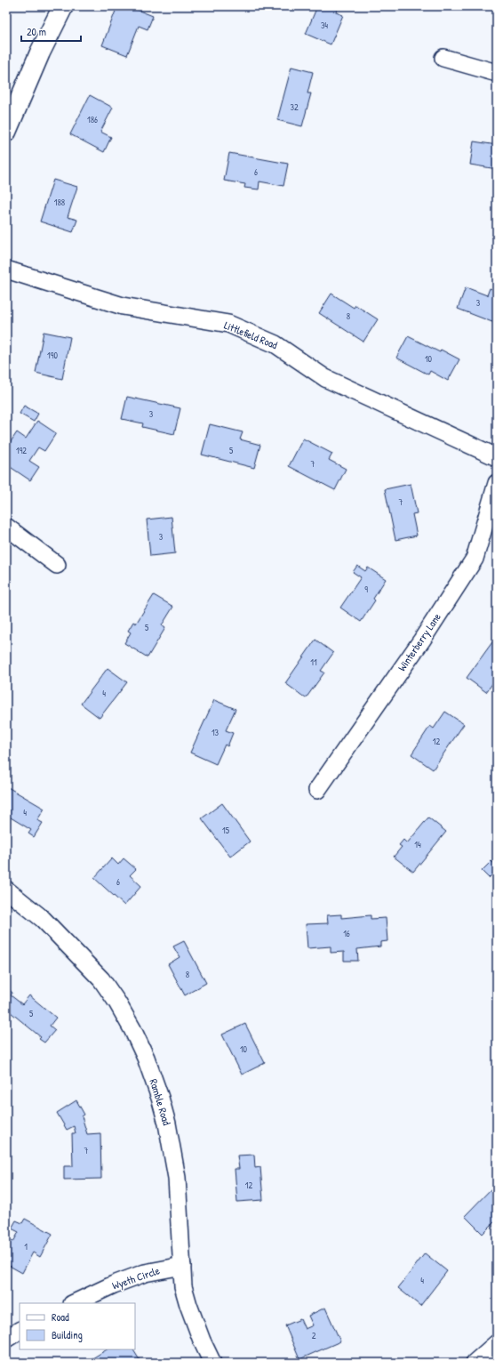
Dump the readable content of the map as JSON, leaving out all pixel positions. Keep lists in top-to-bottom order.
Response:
{
  "streets": {
    "street": [
      "Littlefield Road",
      "Winterberry Lane",
      "Ramble Road",
      "Wyeth Circle"
    ]
  },
  "crossings": [
    ["Ramble Road", "Wyeth Circle"]
  ],
  "house_numbers": [
    "34",
    "32",
    "186",
    "6",
    "188",
    "3",
    "8",
    "190",
    "10",
    "3",
    "192",
    "5",
    "7",
    "7",
    "3",
    "9",
    "5",
    "11",
    "4",
    "13",
    "12",
    "4",
    "15",
    "14",
    "6",
    "16",
    "8",
    "5",
    "10",
    "7",
    "12",
    "1",
    "4",
    "2"
  ],
  "legend": ["Road", "Building"],
  "scale_bar": "20 m"
}
